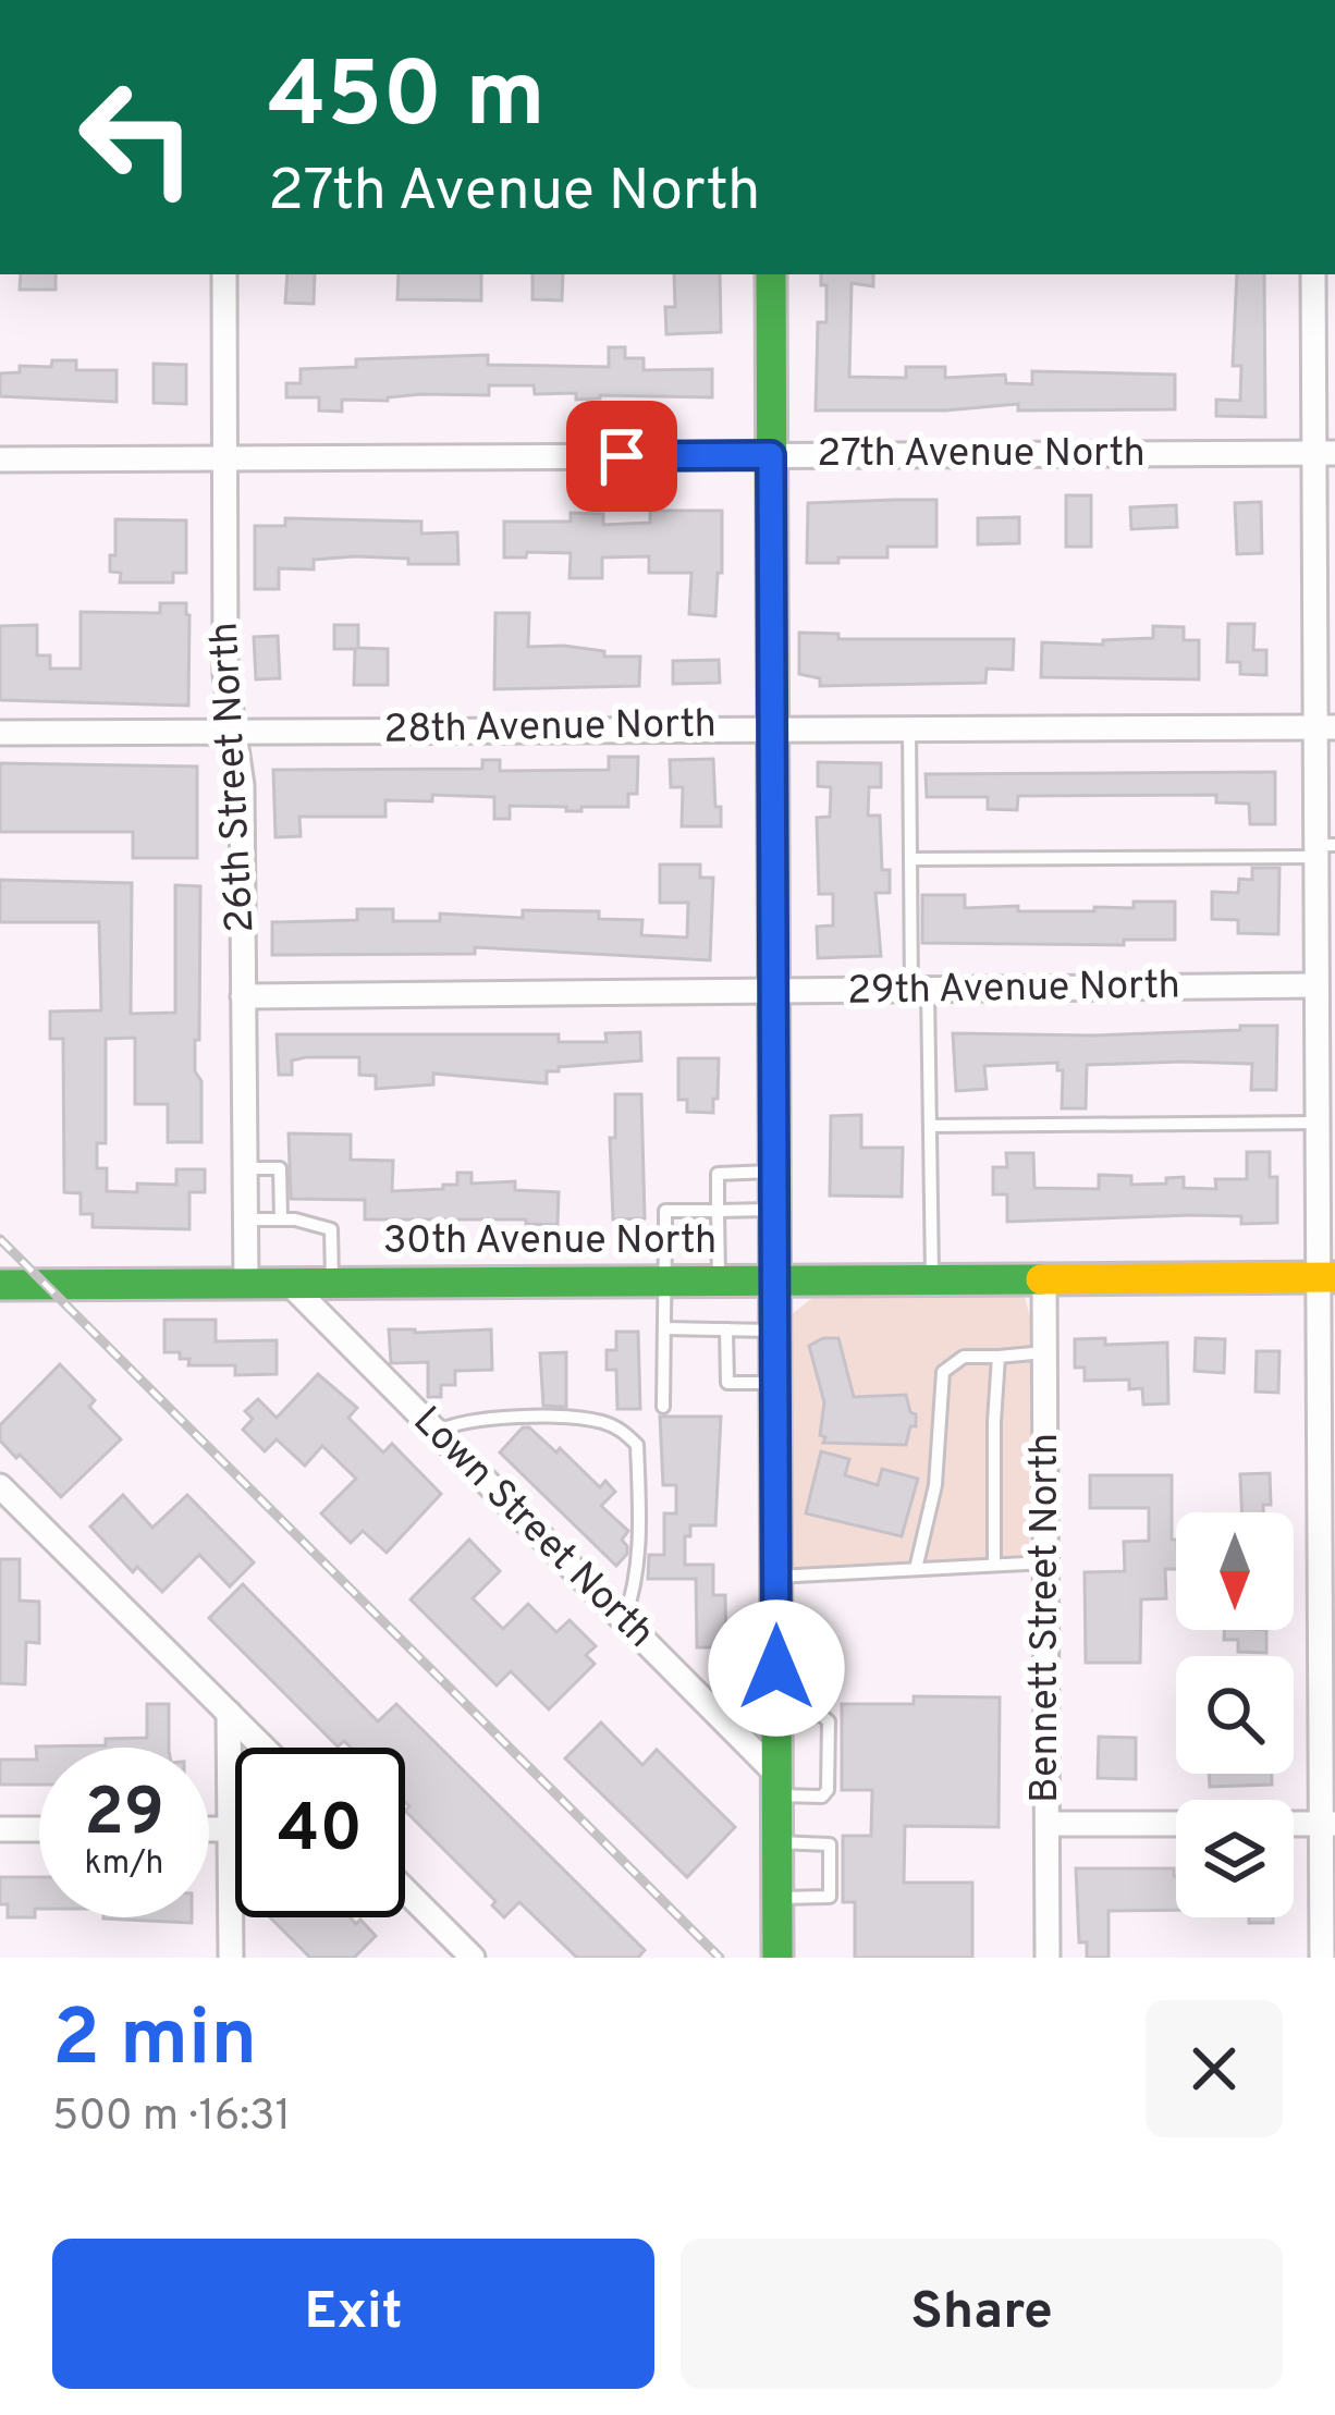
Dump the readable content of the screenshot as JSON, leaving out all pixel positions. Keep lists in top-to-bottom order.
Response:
{
  "streets": {
    "street": [
      "27th Avenue North",
      "28th Avenue North",
      "26th Street North",
      "29th Avenue North",
      "30th Avenue North",
      "Lown Street North",
      "Bennett Street North"
    ]
  },
  "crossings": [
    ["27th Avenue North", "26th Street North"],
    ["28th Avenue North", "26th Street North"],
    ["26th Street North", "29th Avenue North"],
    ["26th Street North", "30th Avenue North"],
    ["30th Avenue North", "Lown Street North"],
    ["30th Avenue North", "Bennett Street North"]
  ],
  "north": "bottom",
  "page": {
    "turn": ["450 m", "27th Avenue North"],
    "speed": "29 km/h",
    "limit": "40",
    "heading": ["2 min", "500 m · 16:31"],
    "buttons": ["Exit", "Share"]
  }
}
